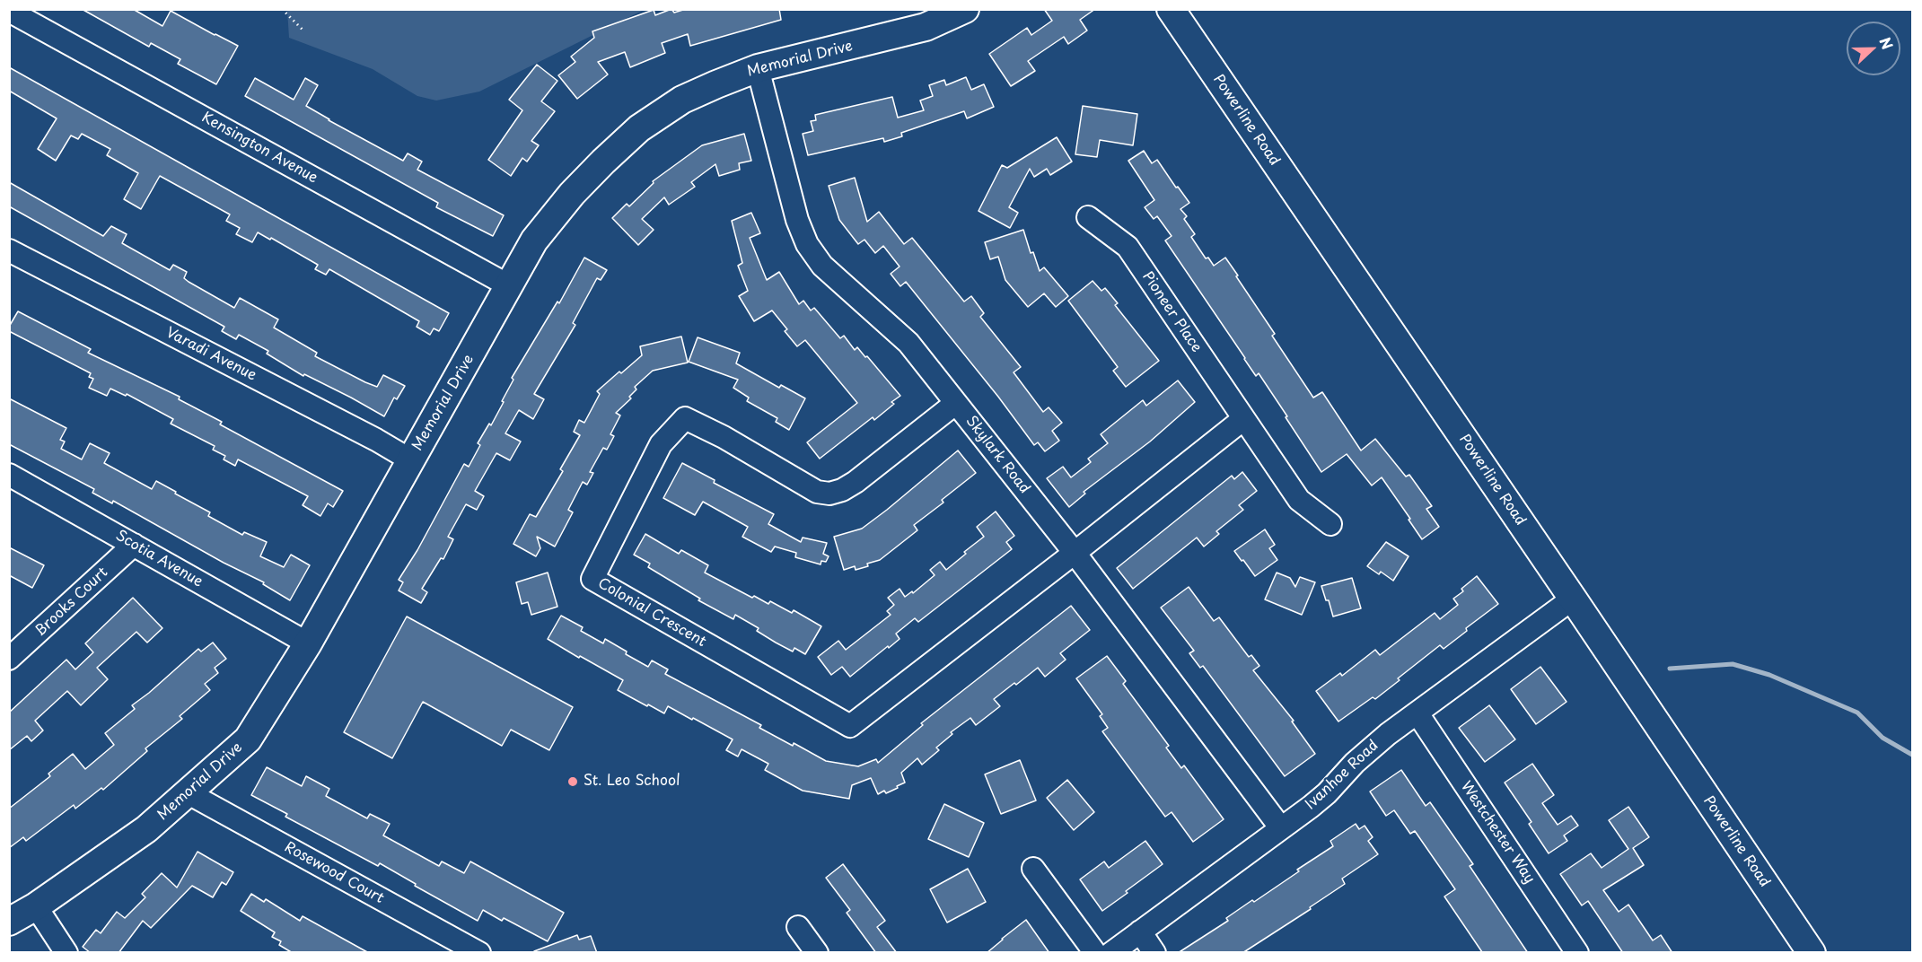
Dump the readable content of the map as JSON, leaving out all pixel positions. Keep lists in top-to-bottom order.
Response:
{
  "streets": {
    "main road": ["Memorial Drive", "Powerline Road"],
    "street": [
      "Kensington Avenue",
      "Pioneer Place",
      "Varadi Avenue",
      "Skylark Road",
      "Scotia Avenue",
      "Brooks Court",
      "Colonial Crescent",
      "Ivanhoe Road",
      "Westchester Way",
      "Rosewood Court"
    ]
  },
  "crossings": [
    ["Memorial Drive", "Kensington Avenue"],
    ["Memorial Drive", "Varadi Avenue"],
    ["Memorial Drive", "Skylark Road"],
    ["Memorial Drive", "Scotia Avenue"],
    ["Memorial Drive", "Rosewood Court"],
    ["Powerline Road", "Ivanhoe Road"],
    ["Skylark Road", "Colonial Crescent"],
    ["Skylark Road", "Ivanhoe Road"],
    ["Scotia Avenue", "Brooks Court"],
    ["Ivanhoe Road", "Westchester Way"]
  ],
  "places": ["St. Leo School"],
  "north": "right"
}
